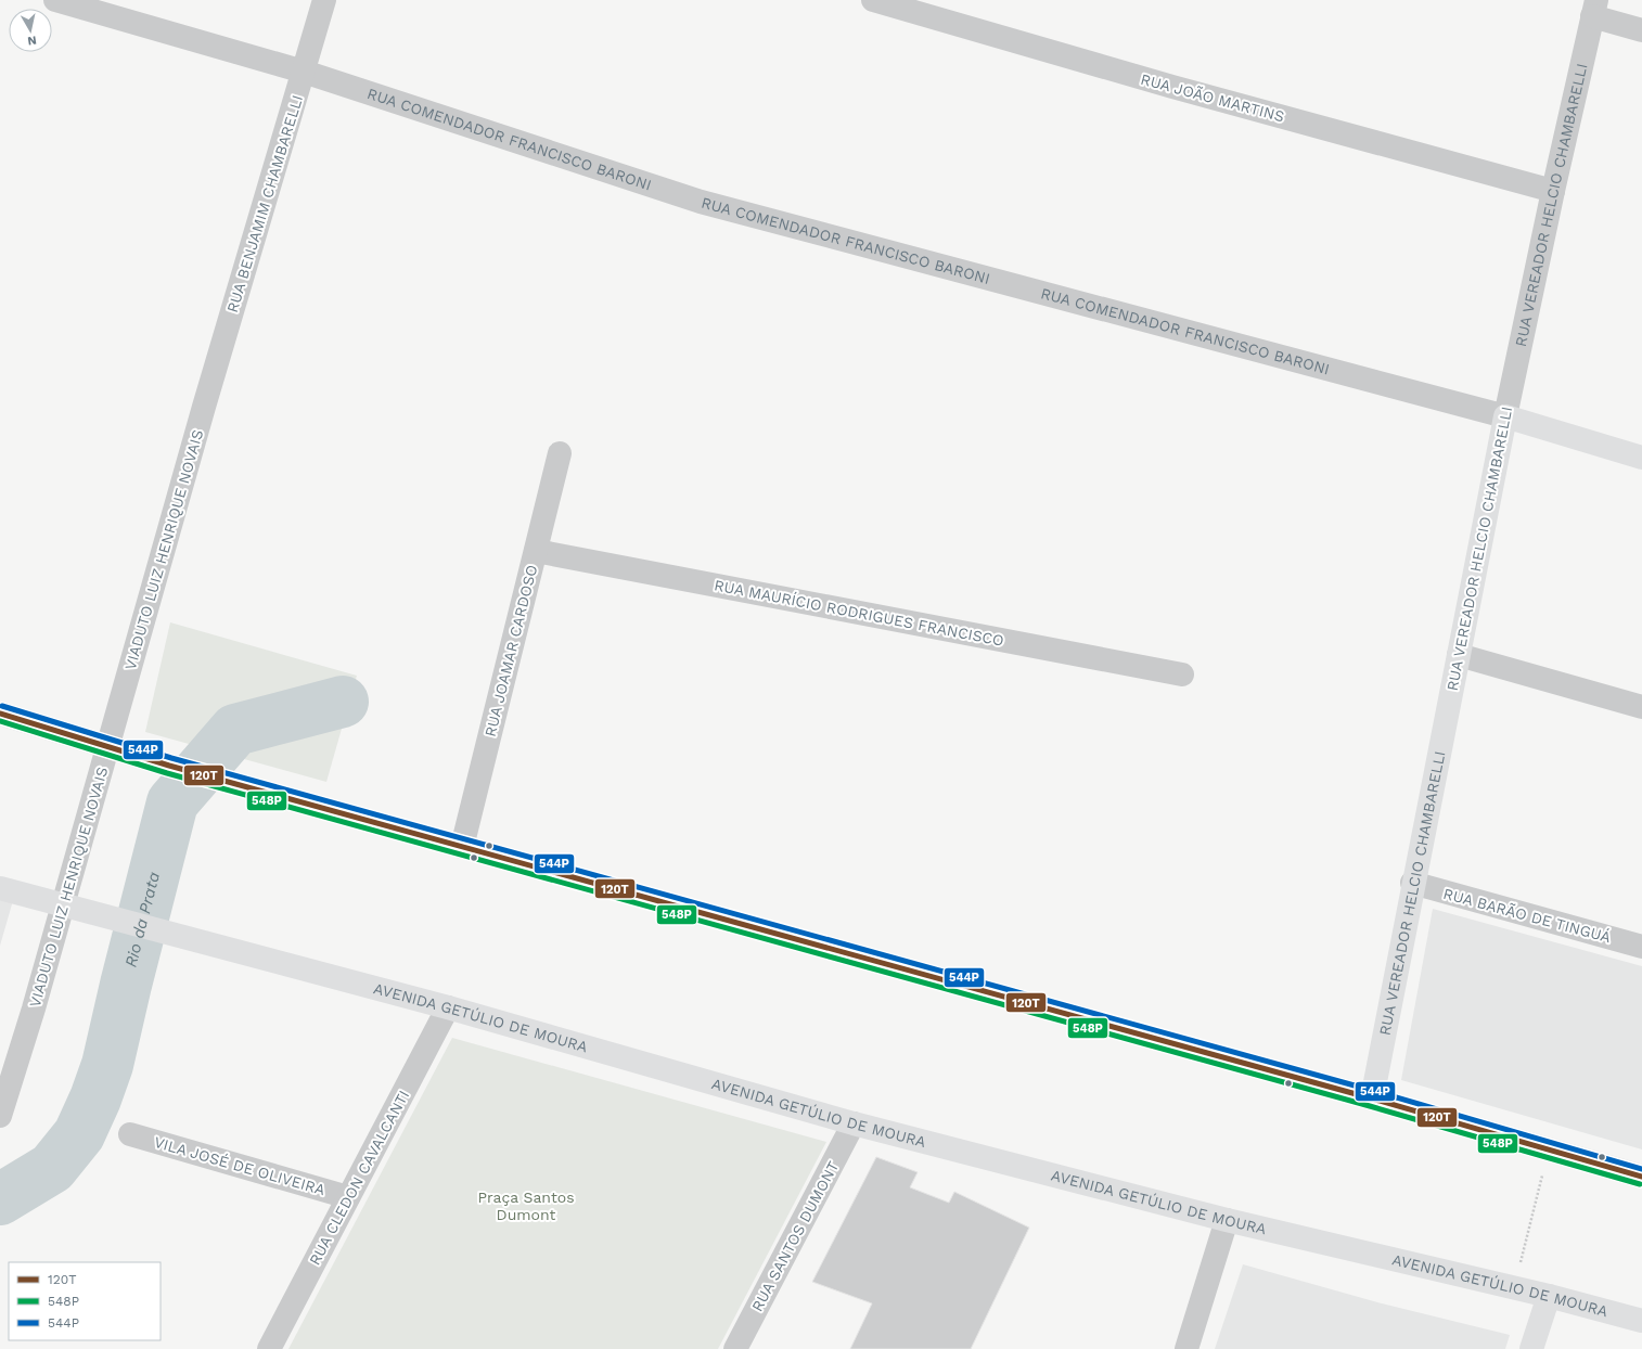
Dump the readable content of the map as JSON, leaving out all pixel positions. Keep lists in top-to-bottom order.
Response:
{
  "streets": {
    "main road": ["RUA COMENDADOR FRANCISCO BARONI", "RUA VEREADOR HELCIO CHAMBARELLI", "AVENIDA GETÚLIO DE MOURA"],
    "street": [
      "RUA JOÃO MARTINS",
      "RUA BENJAMIM CHAMBARELLI",
      "VIADUTO LUIZ HENRIQUE NOVAIS",
      "RUA MAURÍCIO RODRIGUES FRANCISCO",
      "RUA JOAMAR CARDOSO",
      "RUA BARÃO DE TINGUÁ",
      "VILA JOSÉ DE OLIVEIRA",
      "RUA CLEDON CAVALCANTI",
      "RUA SANTOS DUMONT"
    ]
  },
  "crossings": [
    ["RUA JOÃO MARTINS", "RUA VEREADOR HELCIO CHAMBARELLI"],
    ["RUA COMENDADOR FRANCISCO BARONI", "RUA BENJAMIM CHAMBARELLI"],
    ["RUA COMENDADOR FRANCISCO BARONI", "RUA VEREADOR HELCIO CHAMBARELLI"],
    ["RUA BENJAMIM CHAMBARELLI", "VIADUTO LUIZ HENRIQUE NOVAIS"],
    ["RUA VEREADOR HELCIO CHAMBARELLI", "RUA BARÃO DE TINGUÁ"],
    ["RUA MAURÍCIO RODRIGUES FRANCISCO", "RUA JOAMAR CARDOSO"],
    ["AVENIDA GETÚLIO DE MOURA", "RUA CLEDON CAVALCANTI"],
    ["AVENIDA GETÚLIO DE MOURA", "RUA SANTOS DUMONT"],
    ["VILA JOSÉ DE OLIVEIRA", "RUA CLEDON CAVALCANTI"]
  ],
  "water": ["Rio da Prata"],
  "parks": ["Praça Santos Dumont"],
  "lines": ["transit line 544P", "transit line 120T", "transit line 548P"],
  "legend": ["120T", "548P", "544P"],
  "north": "bottom"
}
